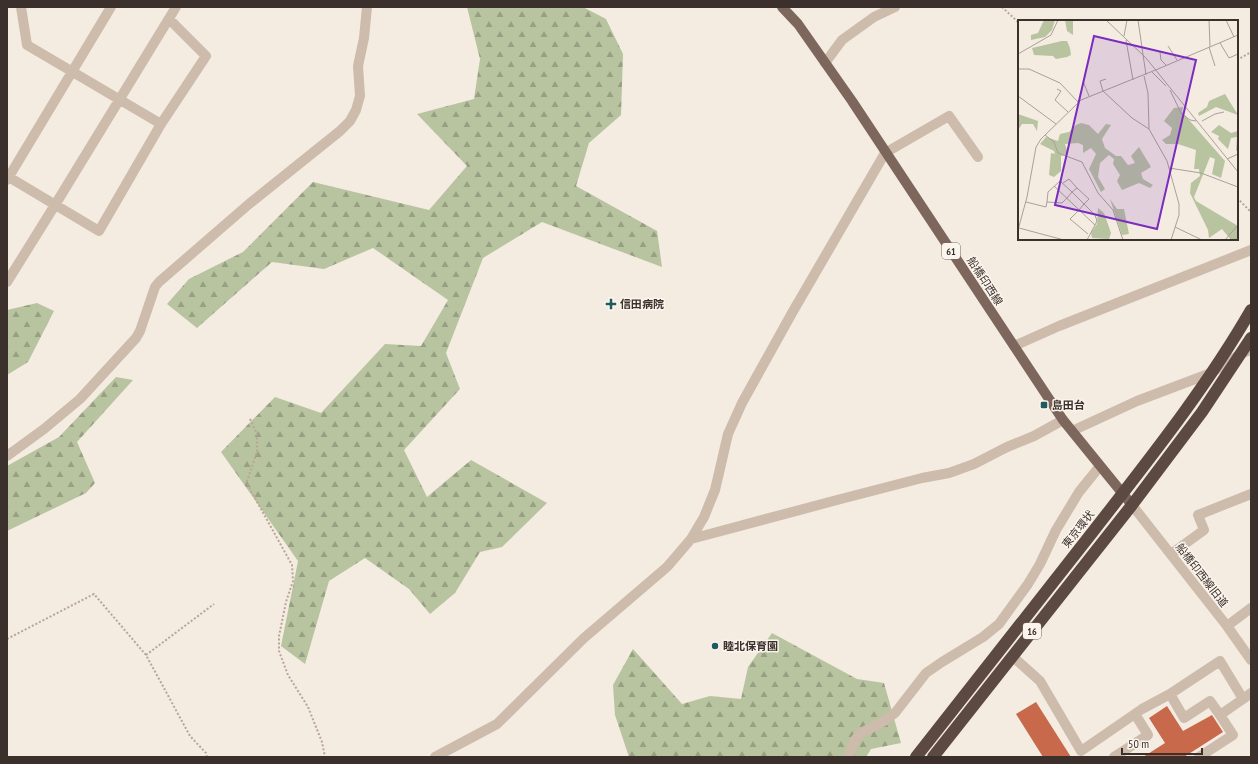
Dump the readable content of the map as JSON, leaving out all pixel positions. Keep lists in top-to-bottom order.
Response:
{
  "streets": {
    "highway": ["東京環状", "16"],
    "main road": ["61", "船橋印西線"],
    "street": ["船橋印西線旧道"]
  },
  "crossings": [
    ["船橋印西線", "東京環状"],
    ["船橋印西線", "船橋印西線旧道"],
    ["船橋印西線", "16"],
    ["船橋印西線旧道", "16"]
  ],
  "places": {
    "health": ["信田病院"],
    "transit": ["島田台"],
    "other": ["睦北保育園"]
  },
  "scale_bar": "50 m"
}
